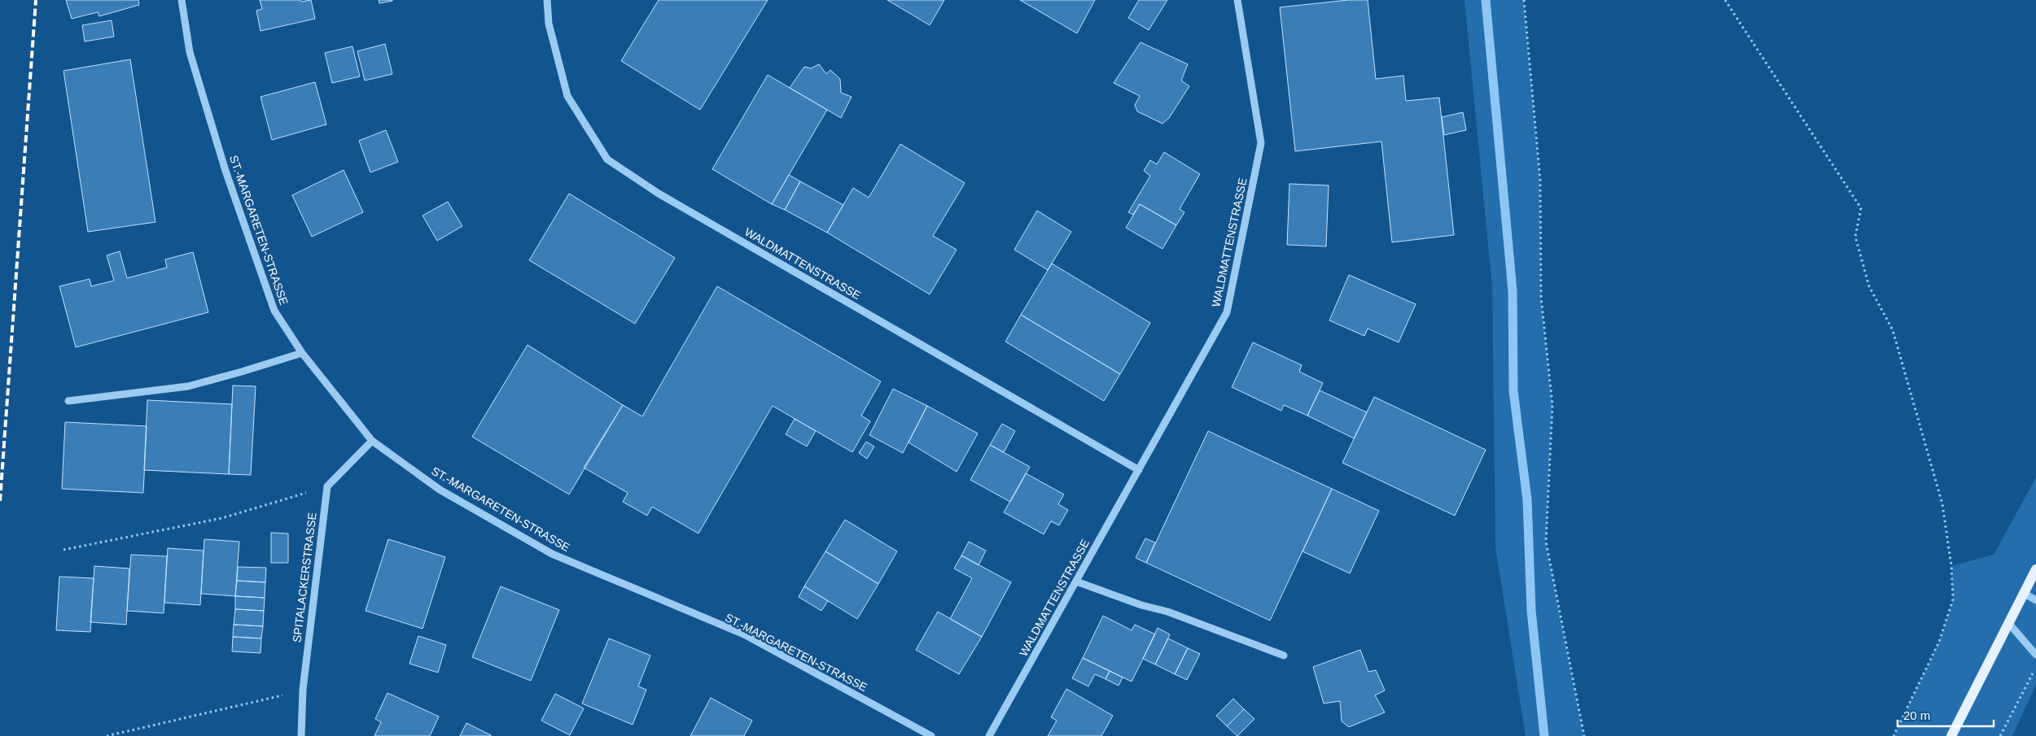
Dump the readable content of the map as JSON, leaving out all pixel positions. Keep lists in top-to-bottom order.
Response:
{
  "streets": {
    "street": ["ST.-MARGARETEN-STRASSE", "WALDMATTENSTRASSE", "SPITALACKERSTRASSE"]
  },
  "scale_bar": "20 m"
}
